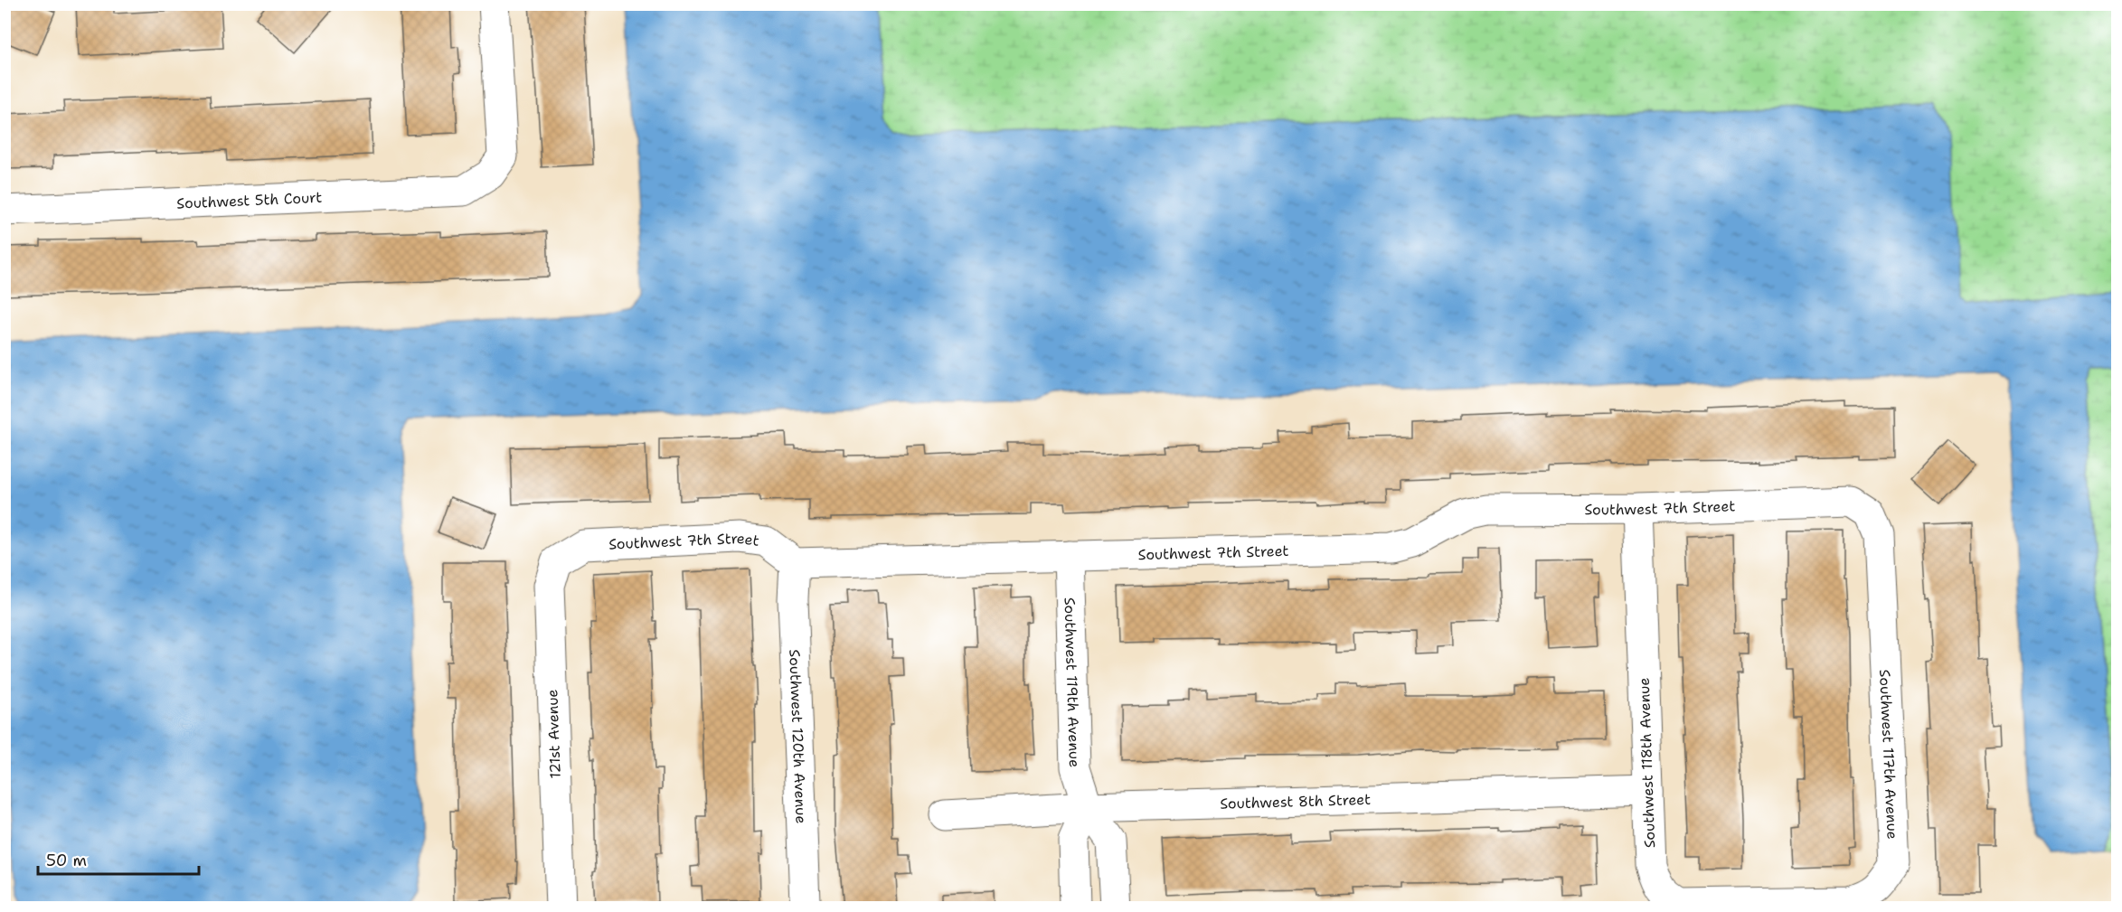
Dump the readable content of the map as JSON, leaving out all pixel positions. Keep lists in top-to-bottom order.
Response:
{
  "streets": {
    "street": [
      "Southwest 5th Court",
      "Southwest 7th Street",
      "Southwest 119th Avenue",
      "121st Avenue",
      "Southwest 120th Avenue",
      "Southwest 117th Avenue",
      "Southwest 118th Avenue",
      "Southwest 8th Street"
    ]
  },
  "crossings": [
    ["Southwest 7th Street", "Southwest 119th Avenue"],
    ["Southwest 7th Street", "121st Avenue"],
    ["Southwest 7th Street", "Southwest 120th Avenue"],
    ["Southwest 7th Street", "Southwest 117th Avenue"],
    ["Southwest 7th Street", "Southwest 118th Avenue"],
    ["Southwest 119th Avenue", "Southwest 8th Street"],
    ["Southwest 117th Avenue", "Southwest 118th Avenue"],
    ["Southwest 118th Avenue", "Southwest 8th Street"]
  ],
  "scale_bar": "50 m"
}
